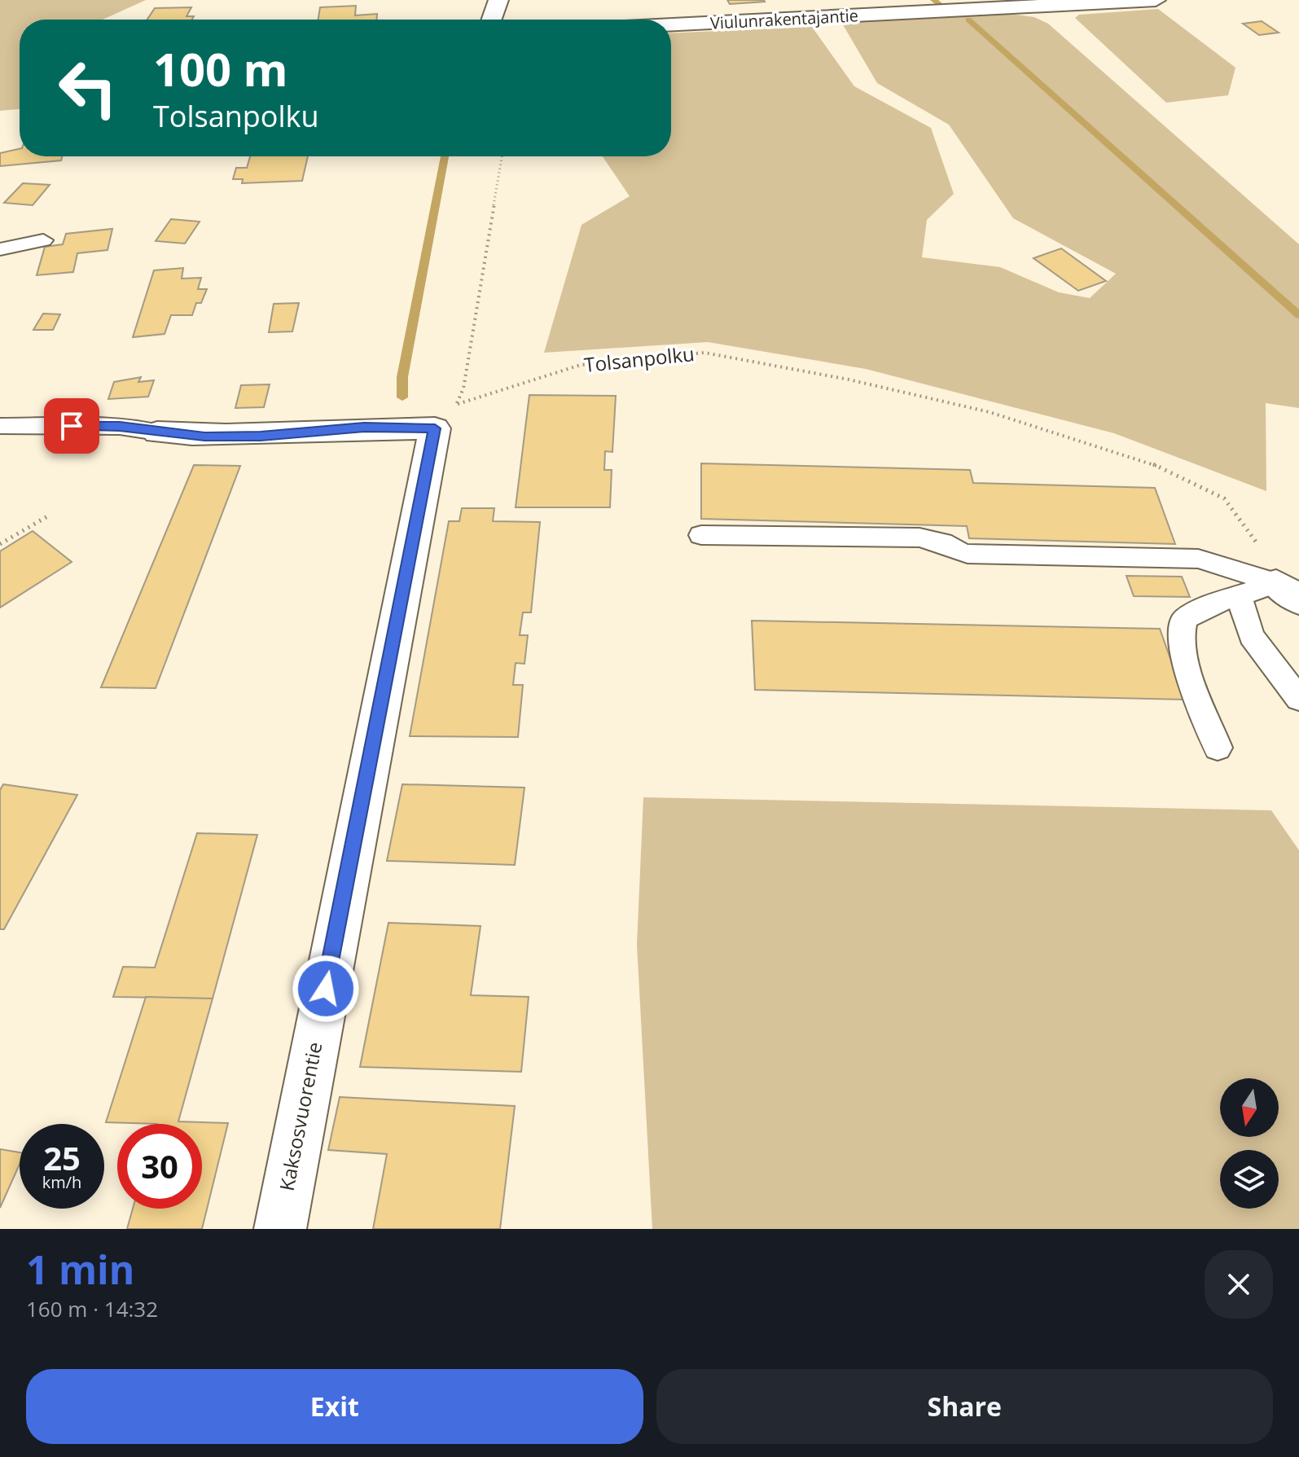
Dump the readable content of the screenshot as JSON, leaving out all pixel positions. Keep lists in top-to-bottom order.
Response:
{
  "streets": {
    "street": ["Viulunrakentajantie", "Kaksosvuorentie"],
    "path": ["Tolsanpolku"]
  },
  "crossings": [
    ["Tolsanpolku", "Kaksosvuorentie"]
  ],
  "north": "bottom",
  "page": {
    "turn": ["100 m", "Tolsanpolku"],
    "speed": "25 km/h",
    "limit": "30",
    "heading": ["1 min", "160 m · 14:32"],
    "buttons": ["Exit", "Share"]
  }
}
